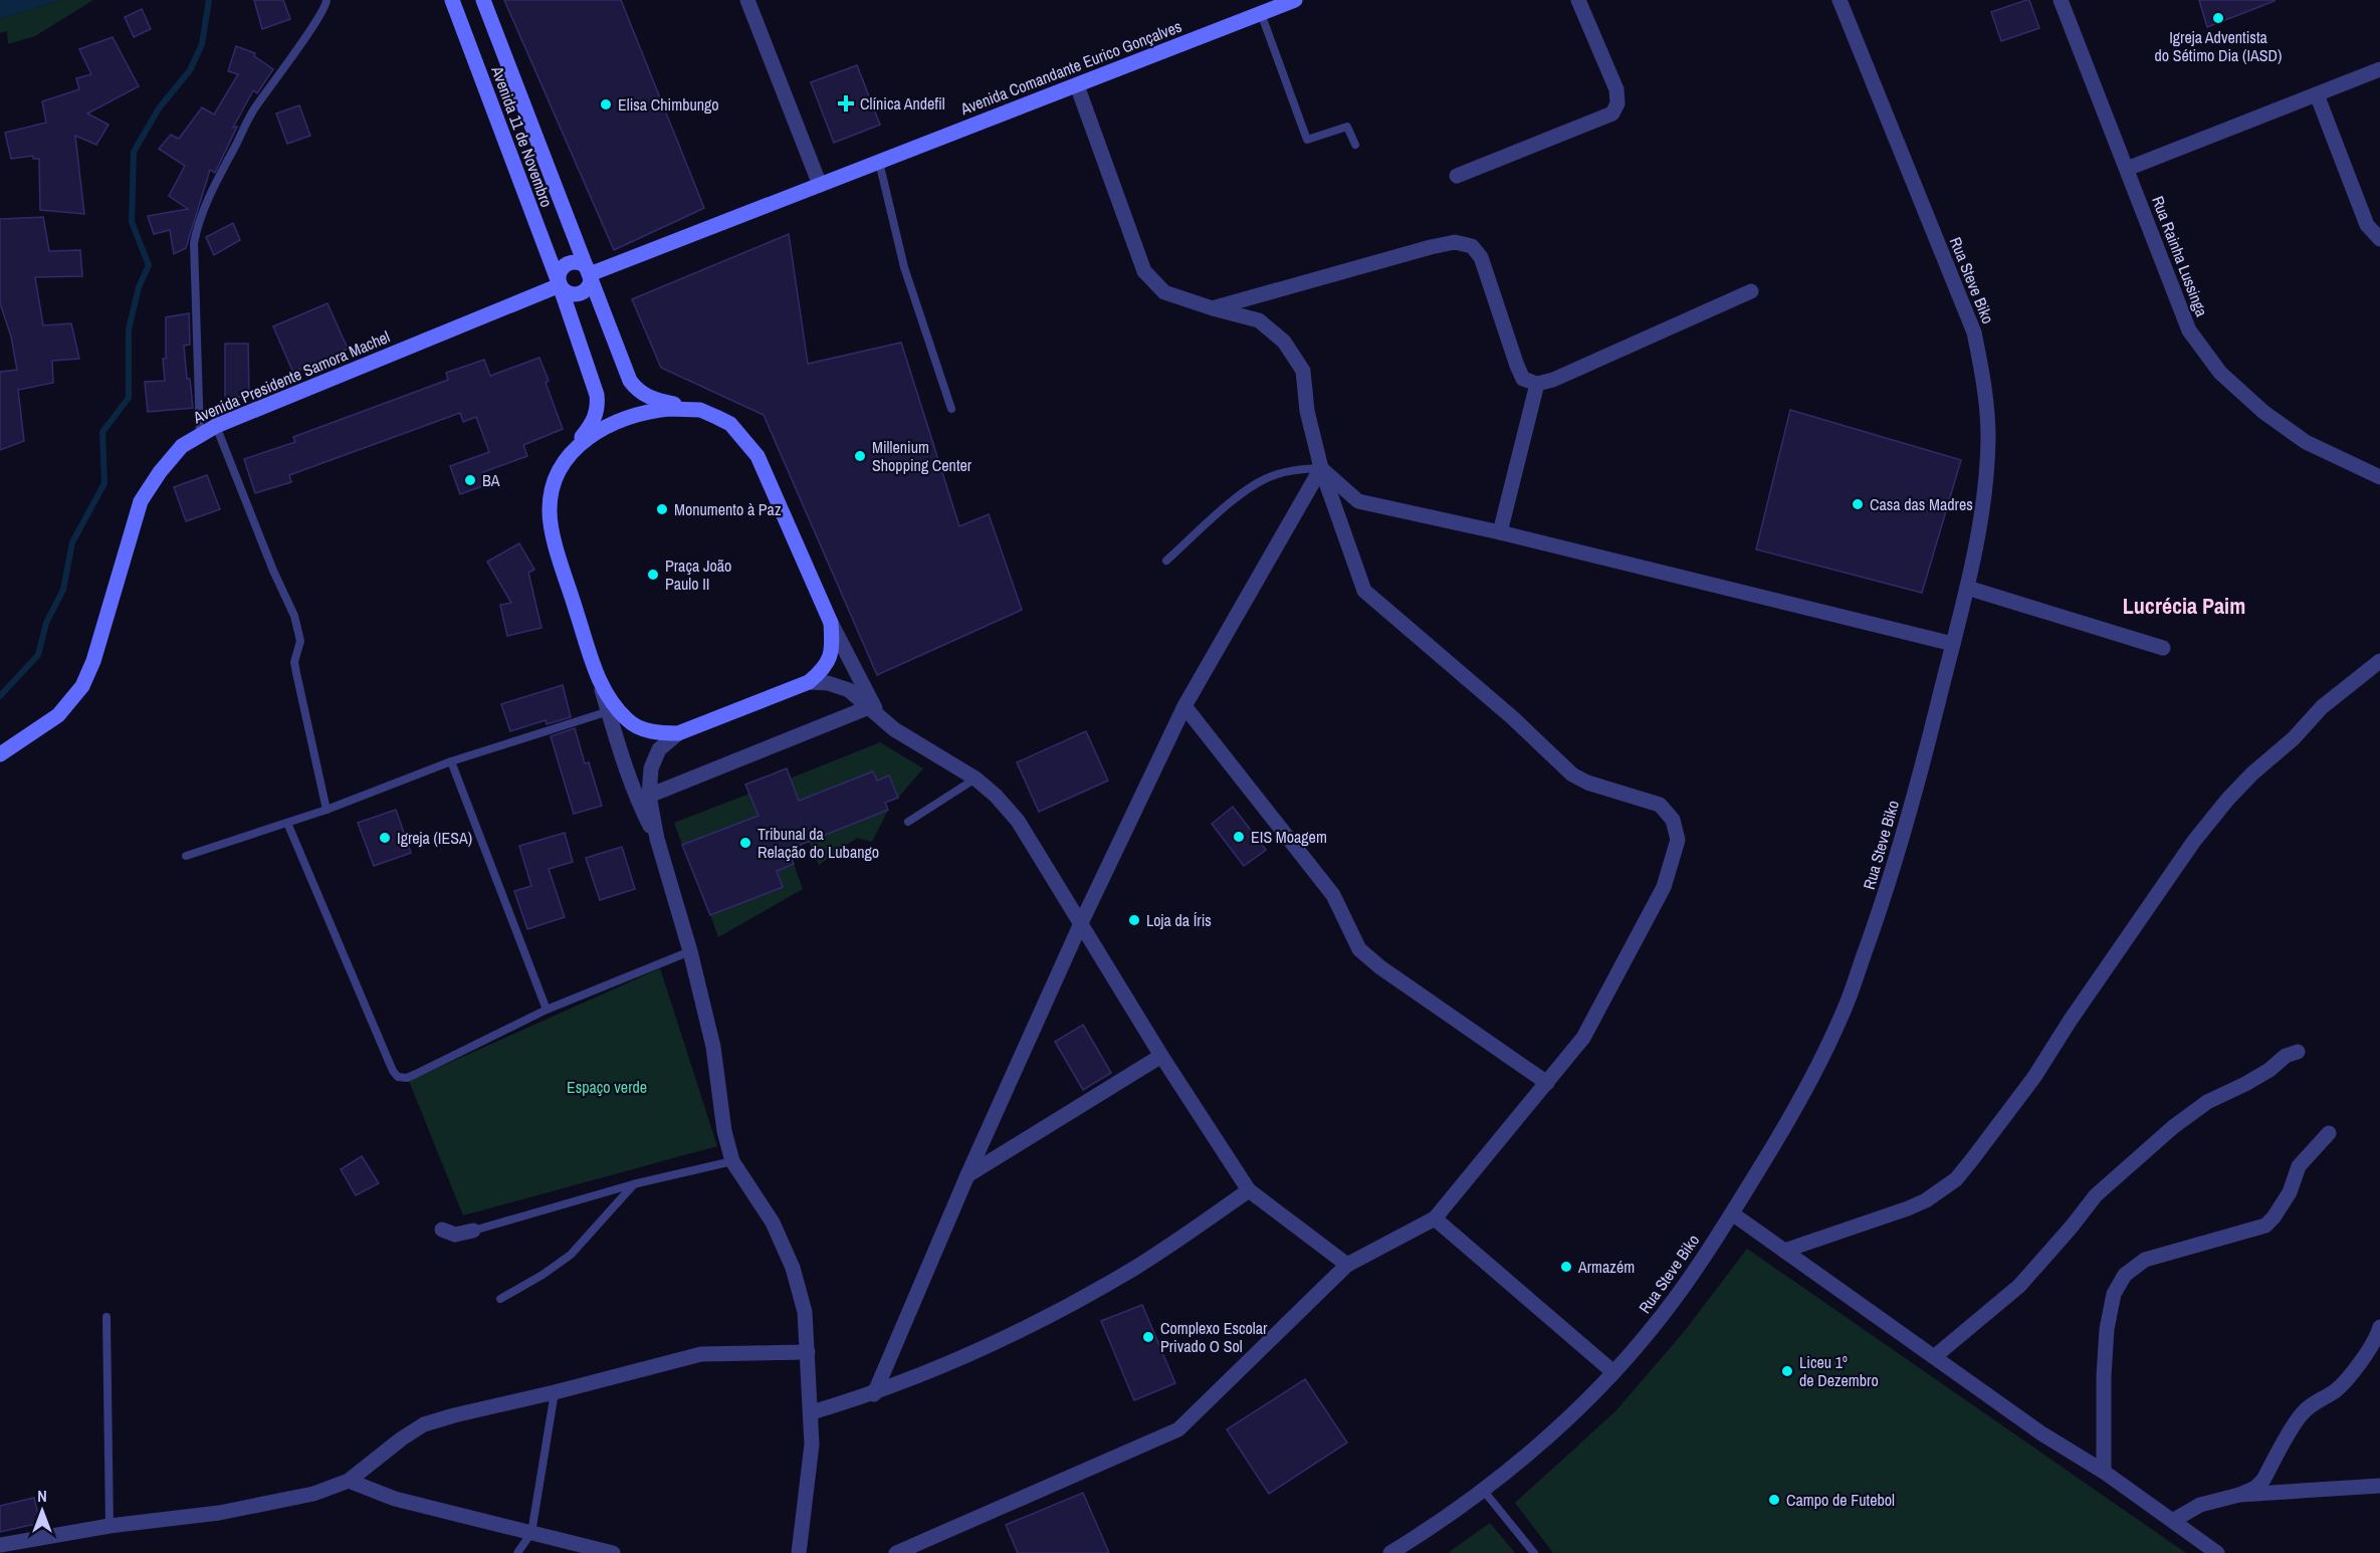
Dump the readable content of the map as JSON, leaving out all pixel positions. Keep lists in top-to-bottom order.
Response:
{
  "streets": {
    "street": [
      "Avenida Comandante Eurico Gonçalves",
      "Avenida 11 de Novembro",
      "Rua Rainha Lussinga",
      "Rua Steve Biko",
      "Avenida Presidente Samora Machel"
    ]
  },
  "crossings": [
    ["Avenida Comandante Eurico Gonçalves", "Avenida 11 de Novembro"],
    ["Avenida Comandante Eurico Gonçalves", "Avenida Presidente Samora Machel"],
    ["Avenida 11 de Novembro", "Avenida Presidente Samora Machel"]
  ],
  "districts": ["Lucrécia Paim"],
  "parks": ["Espaço verde"],
  "places": {
    "other": [
      "Igreja Adventista do Sétimo Dia (IASD)",
      "Elisa Chimbungo",
      "Millenium Shopping Center",
      "BA",
      "Casa das Madres",
      "Monumento à Paz",
      "Praça João Paulo II",
      "EIS Moagem",
      "Igreja (IESA)",
      "Tribunal da Relação do Lubango",
      "Loja da Íris",
      "Armazém",
      "Complexo Escolar Privado O Sol",
      "Liceu 1º de Dezembro",
      "Campo de Futebol"
    ],
    "health": ["Clínica Andefil"]
  },
  "north": "top"
}
